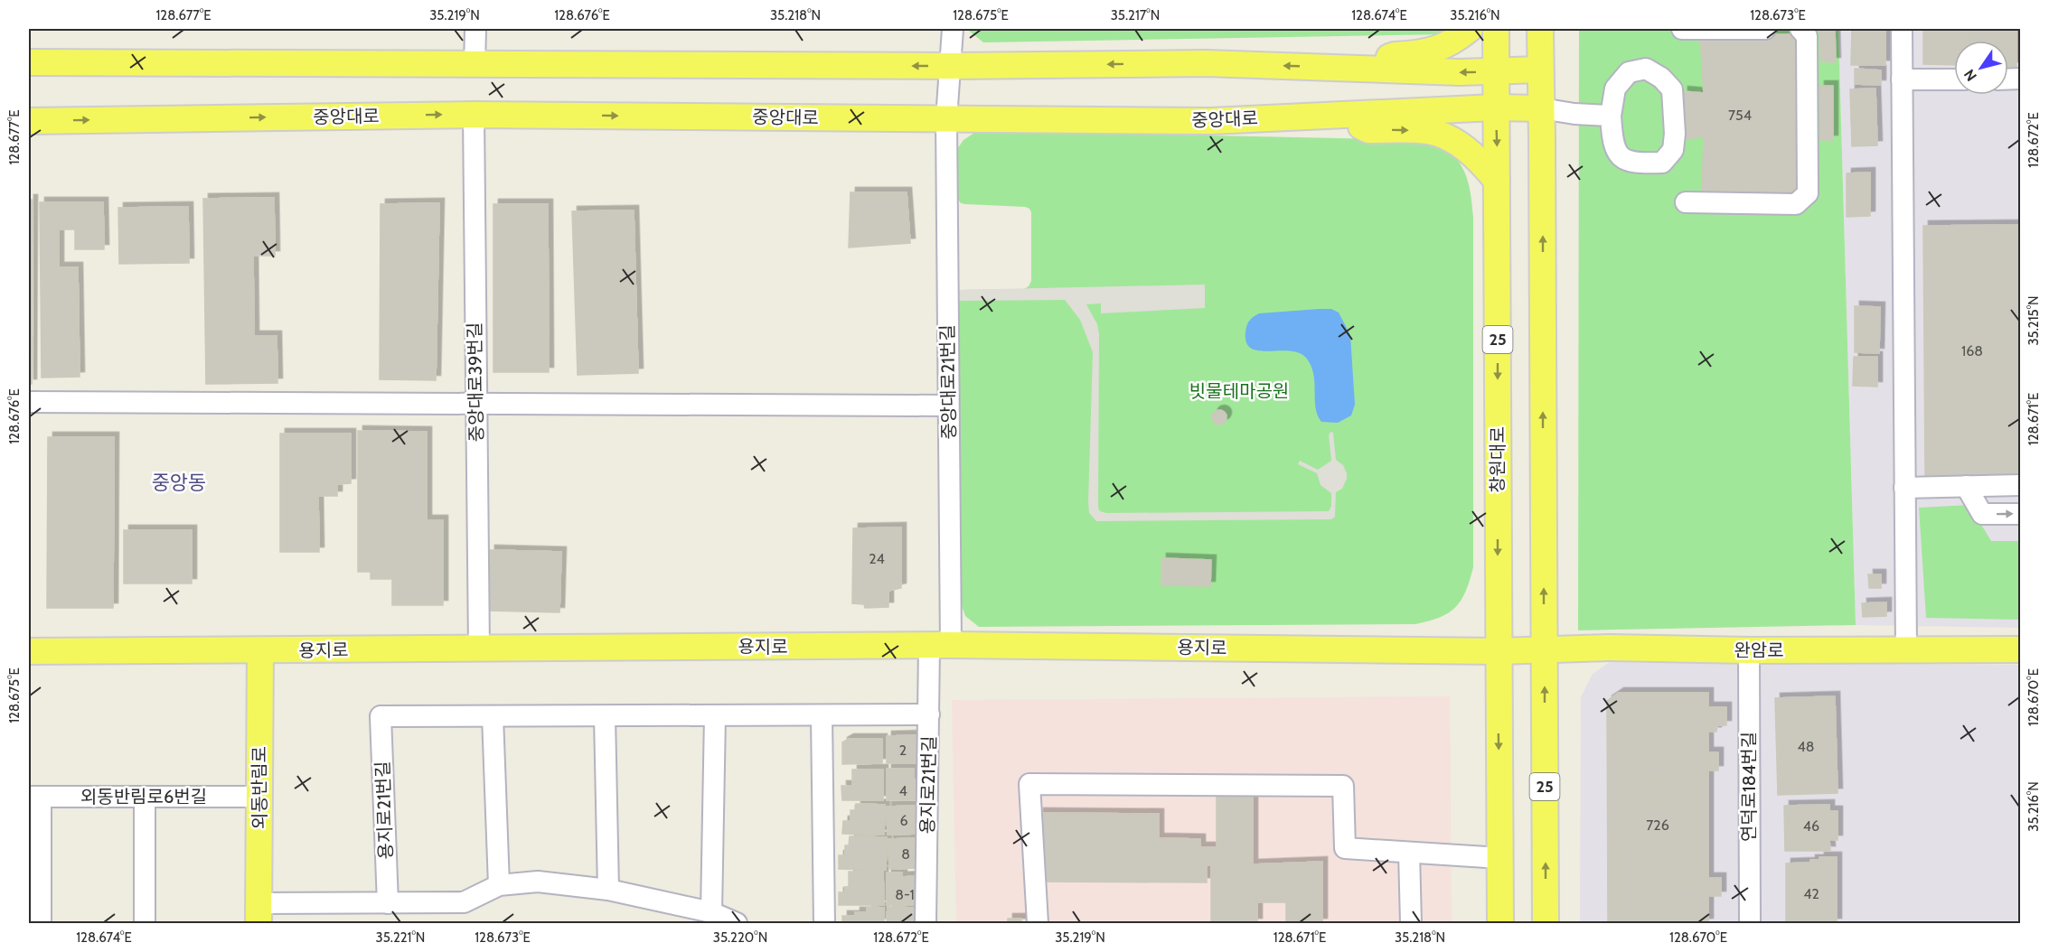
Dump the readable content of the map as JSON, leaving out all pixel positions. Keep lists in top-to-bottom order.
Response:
{
  "streets": {
    "main road": [
      "중앙대로",
      "25",
      "창원대로",
      "용지로",
      "완암로",
      "외동반림로"
    ],
    "street": [
      "중앙대로39번길",
      "중앙대로21번길",
      "용지로21번길",
      "연덕로184번길",
      "외동반림로6번길"
    ]
  },
  "crossings": [
    ["중앙대로", "25"],
    ["중앙대로", "중앙대로39번길"],
    ["중앙대로", "중앙대로21번길"],
    ["중앙대로", "창원대로"],
    ["25", "완암로"],
    ["중앙대로39번길", "용지로"],
    ["중앙대로21번길", "용지로"],
    ["중앙대로21번길", "용지로21번길"],
    ["창원대로", "용지로"],
    ["창원대로", "완암로"],
    ["용지로", "완암로"],
    ["용지로", "용지로21번길"],
    ["용지로", "외동반림로"],
    ["완암로", "연덕로184번길"],
    ["외동반림로", "외동반림로6번길"]
  ],
  "districts": ["중앙동"],
  "parks": ["빗물테마공원"],
  "house_numbers": [
    "754",
    "168",
    "24",
    "48",
    "2",
    "4",
    "6",
    "726",
    "46",
    "8",
    "42",
    "8-1"
  ],
  "north": "bottom left",
  "coordinates": [
    "128.677°E",
    "35.219°N",
    "128.676°E",
    "35.218°N",
    "128.675°E",
    "35.217°N",
    "128.674°E",
    "35.216°N",
    "128.673°E",
    "128.672°E",
    "35.215°N",
    "128.671°E",
    "128.670°E",
    "35.221°N",
    "35.220°N"
  ]
}
